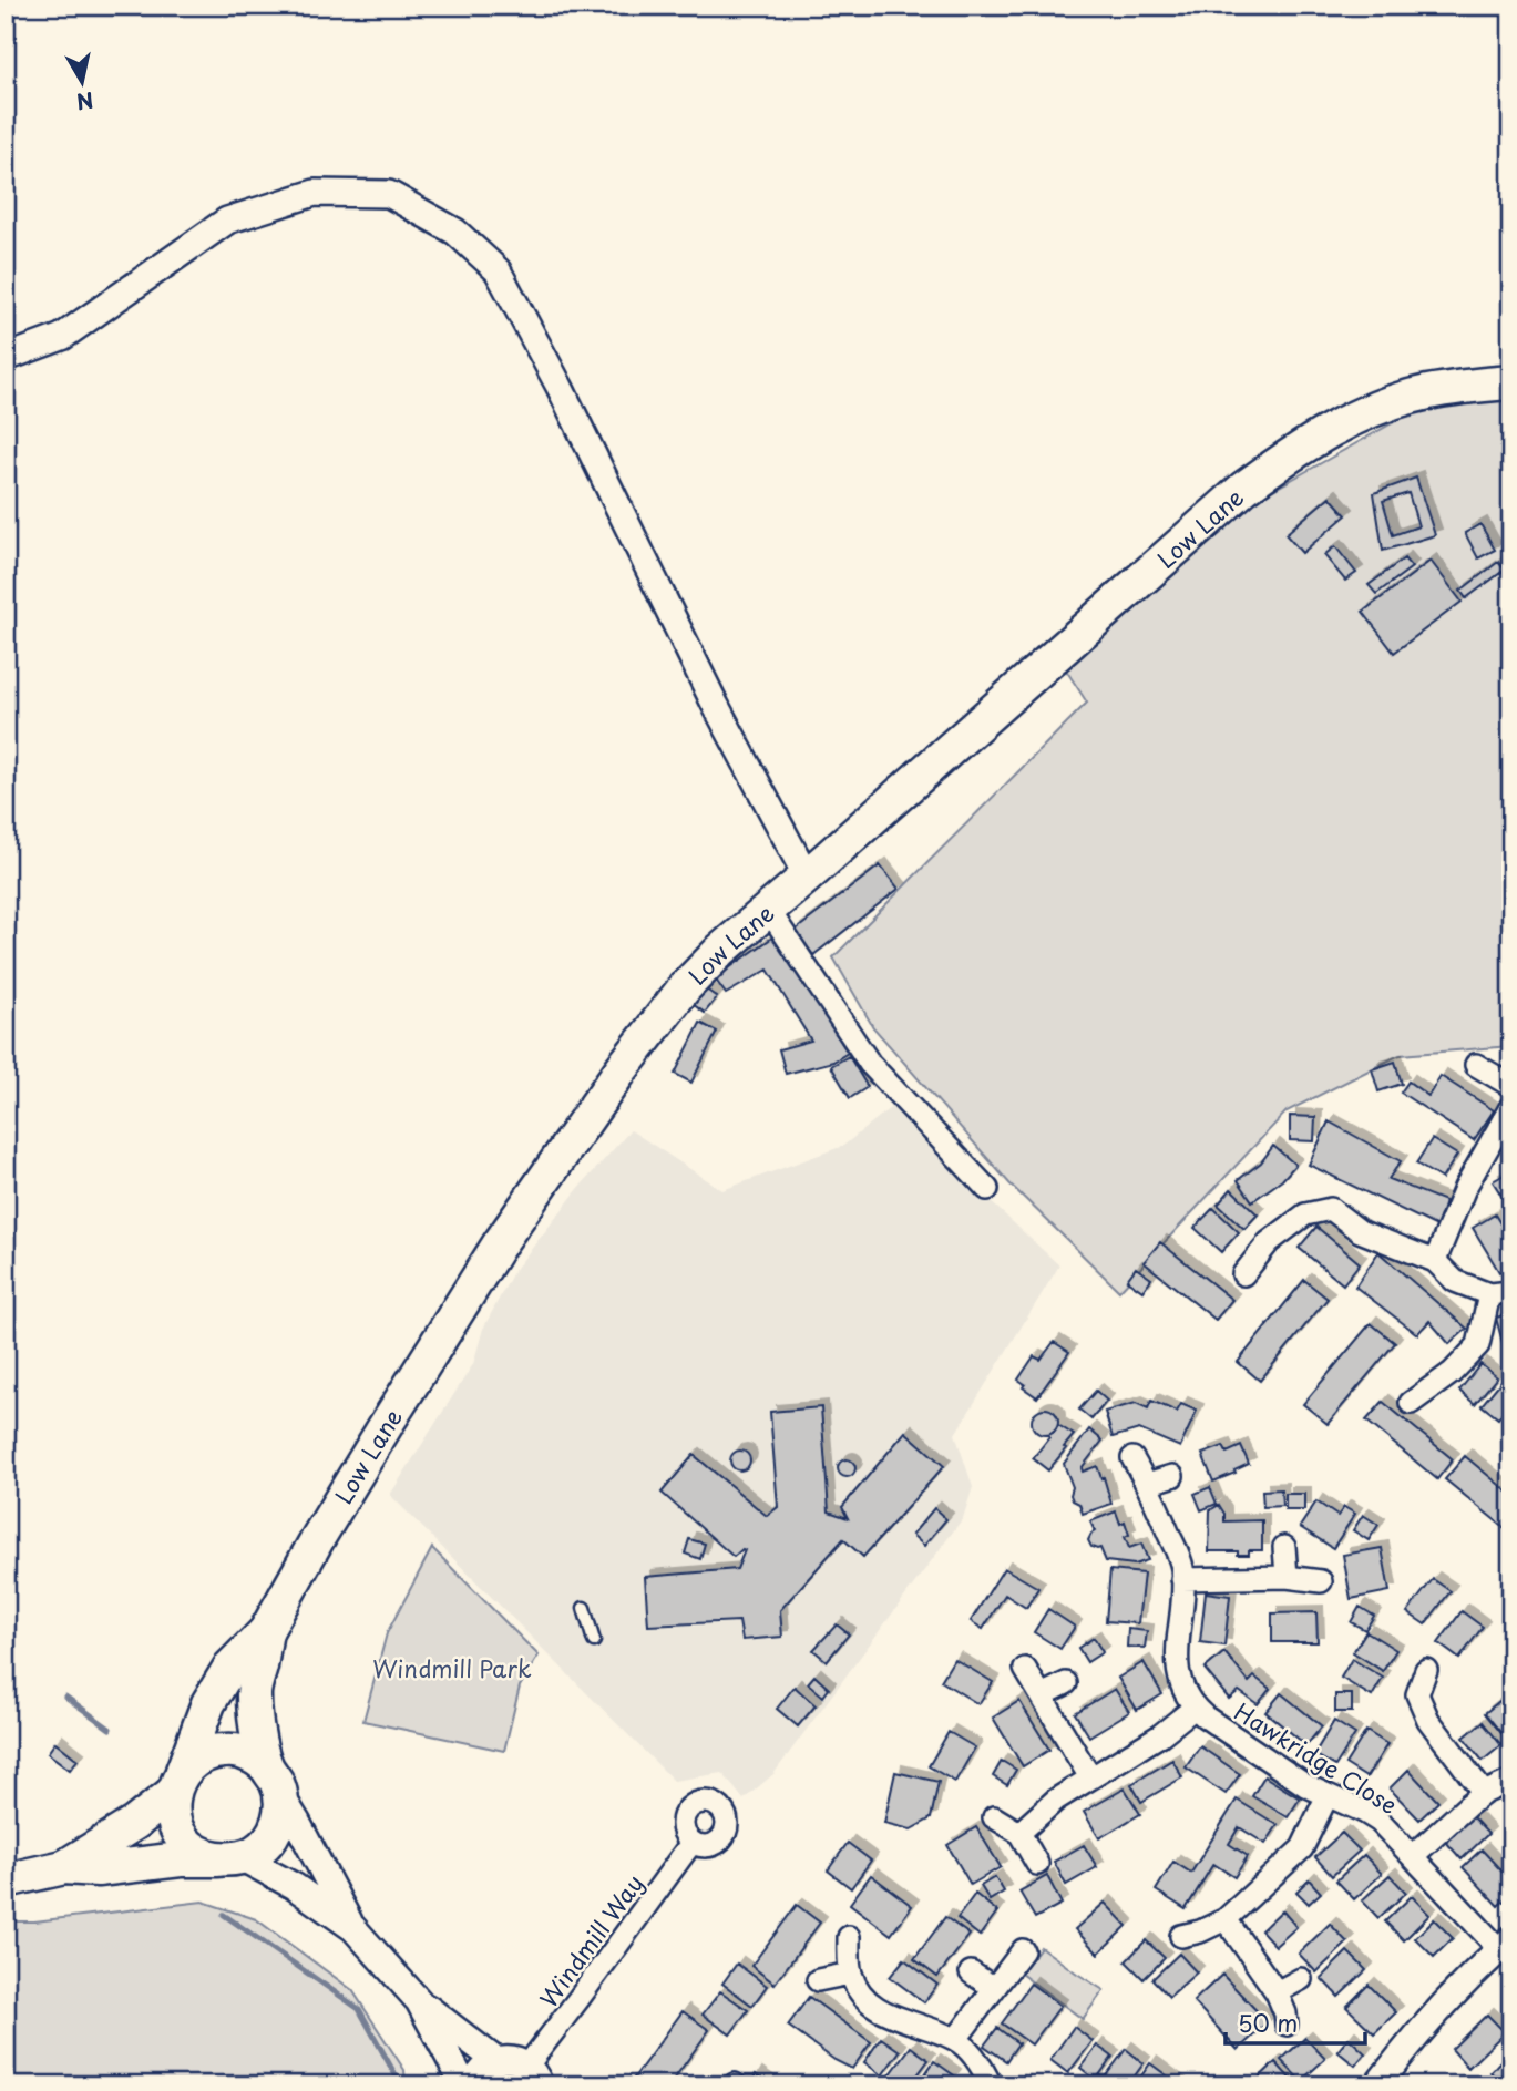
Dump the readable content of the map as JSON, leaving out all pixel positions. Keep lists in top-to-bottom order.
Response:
{
  "streets": {
    "main road": ["Low Lane"],
    "street": ["Hawkridge Close", "Windmill Way"]
  },
  "parks": ["Windmill Park"],
  "scale_bar": "50 m",
  "north": "bottom"
}
